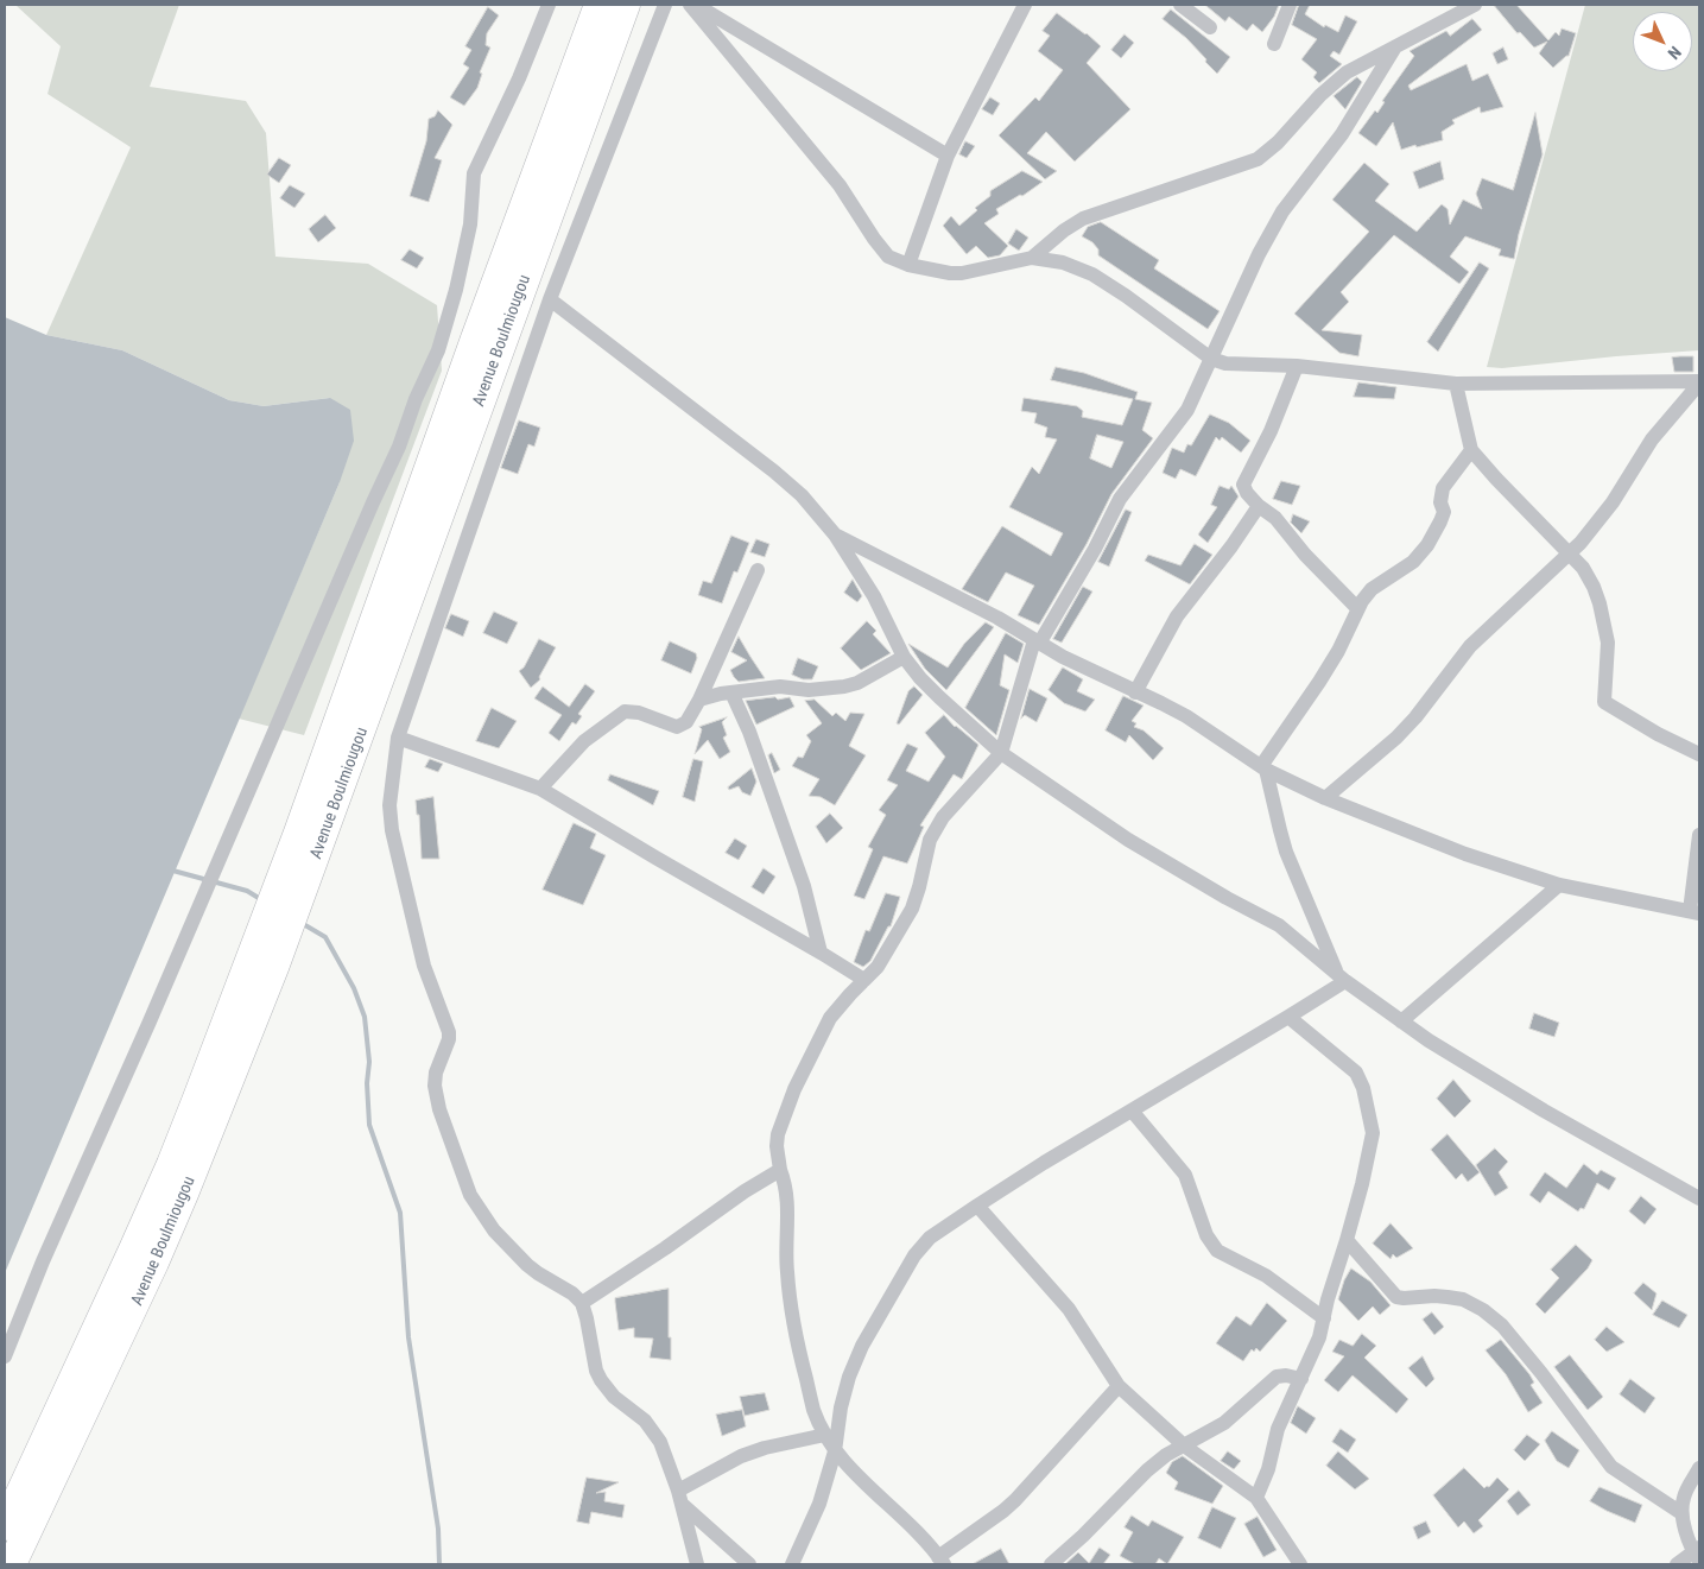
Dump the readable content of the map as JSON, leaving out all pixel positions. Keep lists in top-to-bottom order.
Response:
{
  "streets": {
    "highway": ["Avenue Boulmiougou"]
  },
  "north": "bottom right"
}
